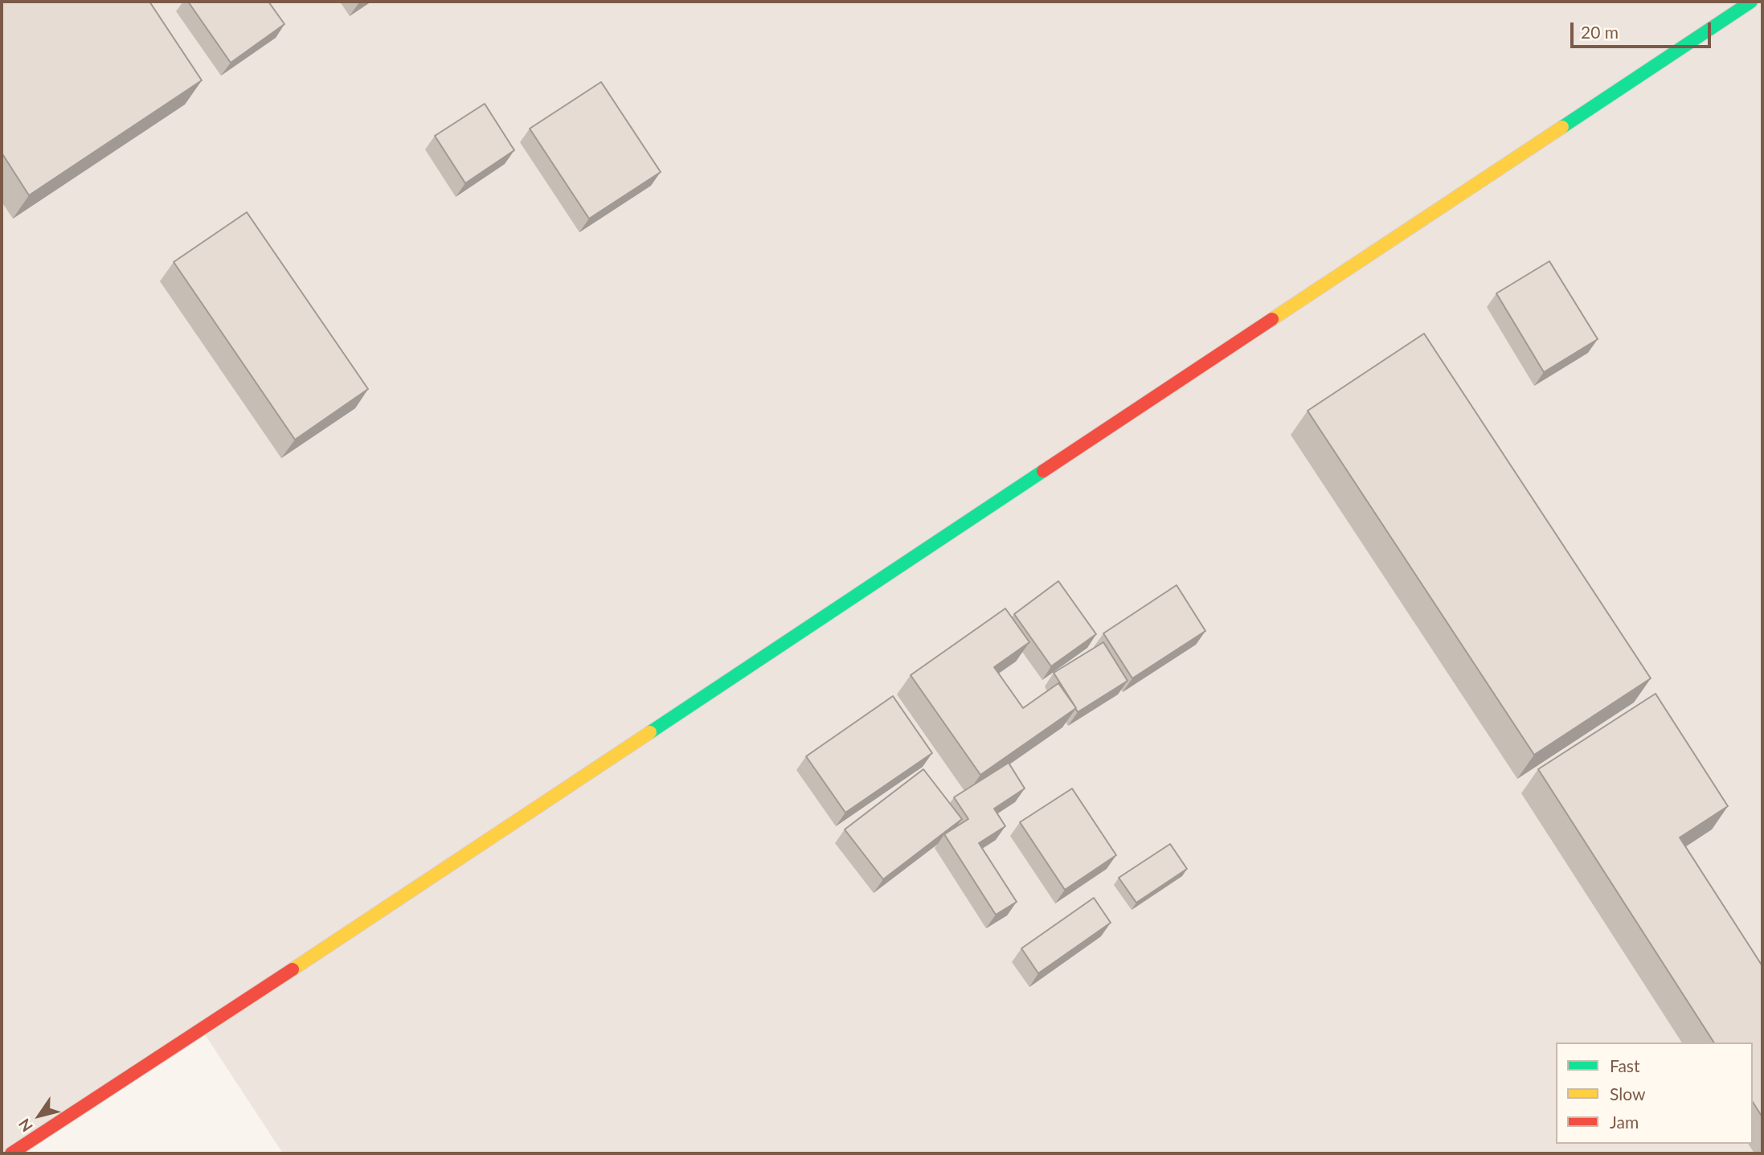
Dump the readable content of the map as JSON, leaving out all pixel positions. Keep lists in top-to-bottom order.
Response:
{
  "legend": ["Fast", "Slow", "Jam"],
  "scale_bar": "20 m",
  "north": "bottom left"
}
